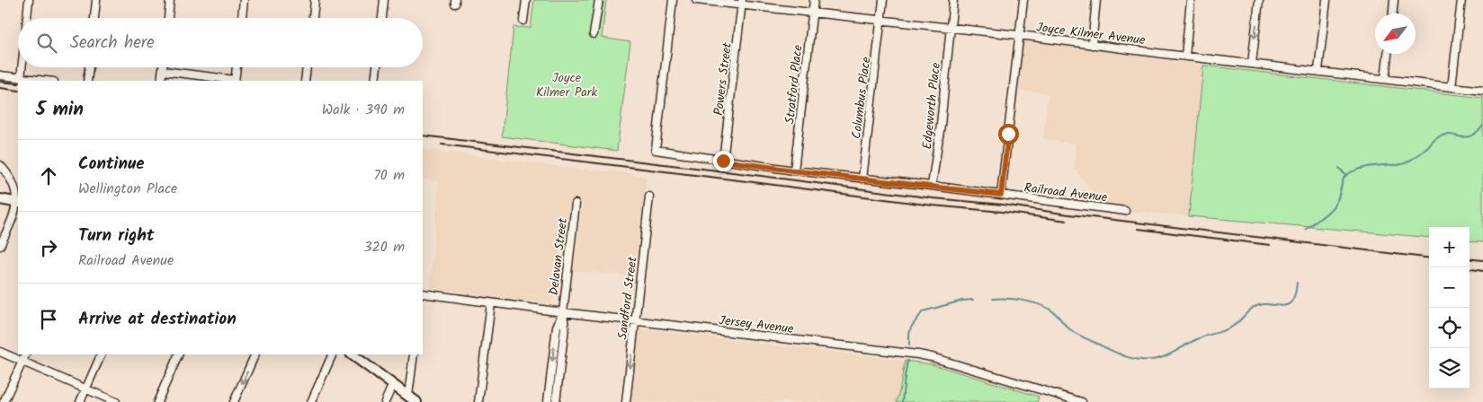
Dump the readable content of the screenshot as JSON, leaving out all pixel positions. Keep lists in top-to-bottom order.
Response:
{
  "streets": {
    "street": [
      "Joyce Kilmer Avenue",
      "Powers Street",
      "Stratford Place",
      "Columbus Place",
      "Edgeworth Place",
      "Railroad Avenue",
      "Delavan Street",
      "Sandford Street",
      "Jersey Avenue"
    ]
  },
  "crossings": [
    ["Joyce Kilmer Avenue", "Powers Street"],
    ["Joyce Kilmer Avenue", "Stratford Place"],
    ["Joyce Kilmer Avenue", "Columbus Place"],
    ["Joyce Kilmer Avenue", "Edgeworth Place"],
    ["Powers Street", "Railroad Avenue"],
    ["Stratford Place", "Railroad Avenue"],
    ["Columbus Place", "Railroad Avenue"],
    ["Edgeworth Place", "Railroad Avenue"],
    ["Delavan Street", "Jersey Avenue"],
    ["Sandford Street", "Jersey Avenue"]
  ],
  "one_way": ["Sandford Street"],
  "parks": ["Joyce Kilmer Park"],
  "north": "bottom left",
  "page": {
    "search": "Search here",
    "heading": ["5 min", "Walk · 390 m"],
    "list": [
      ["Continue", "Wellington Place", "70 m"],
      ["Turn right", "Railroad Avenue", "320 m"],
      "Arrive at destination"
    ],
    "map_buttons": ["+", "−"]
  }
}
